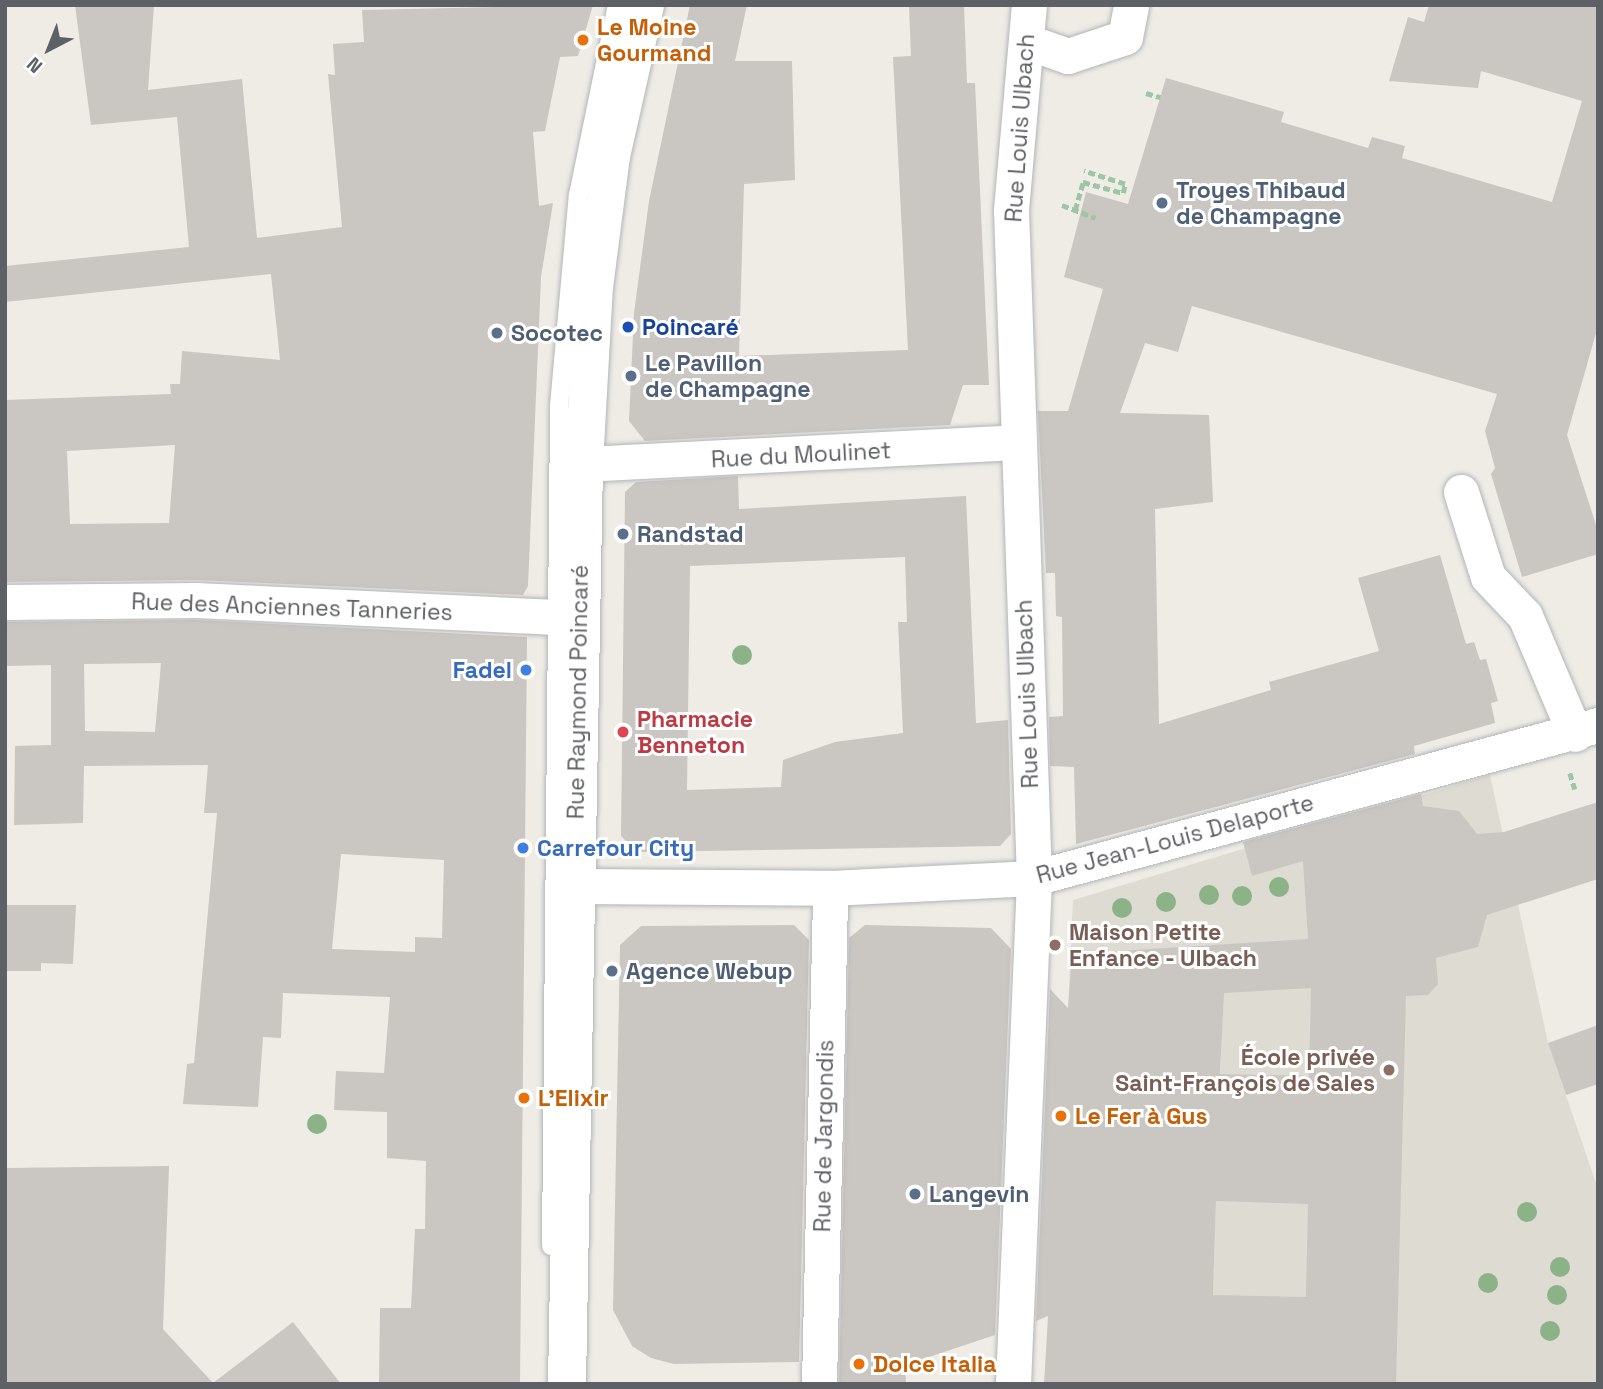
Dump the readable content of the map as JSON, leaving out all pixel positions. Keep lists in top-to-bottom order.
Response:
{
  "streets": {
    "street": [
      "Rue Louis Ulbach",
      "Rue du Moulinet",
      "Rue des Anciennes Tanneries",
      "Rue Raymond Poincaré",
      "Rue Jean-Louis Delaporte",
      "Rue de Jargondis"
    ]
  },
  "crossings": [
    ["Rue Louis Ulbach", "Rue du Moulinet"],
    ["Rue Louis Ulbach", "Rue Jean-Louis Delaporte"],
    ["Rue du Moulinet", "Rue Raymond Poincaré"],
    ["Rue des Anciennes Tanneries", "Rue Raymond Poincaré"],
    ["Rue Raymond Poincaré", "Rue Jean-Louis Delaporte"],
    ["Rue Jean-Louis Delaporte", "Rue de Jargondis"]
  ],
  "places": [
    "Le Moine Gourmand",
    "Troyes Thibaud de Champagne",
    "Poincaré",
    "Socotec",
    "Le Pavillon de Champagne",
    "Randstad",
    "Fadel",
    "Pharmacie Benneton",
    "Carrefour City",
    "Maison Petite Enfance - Ulbach",
    "Agence Webup",
    "École privée Saint-François de Sales",
    "L'Elixir",
    "Le Fer à Gus",
    "Langevin",
    "Dolce Italia"
  ],
  "north": "bottom left"
}
